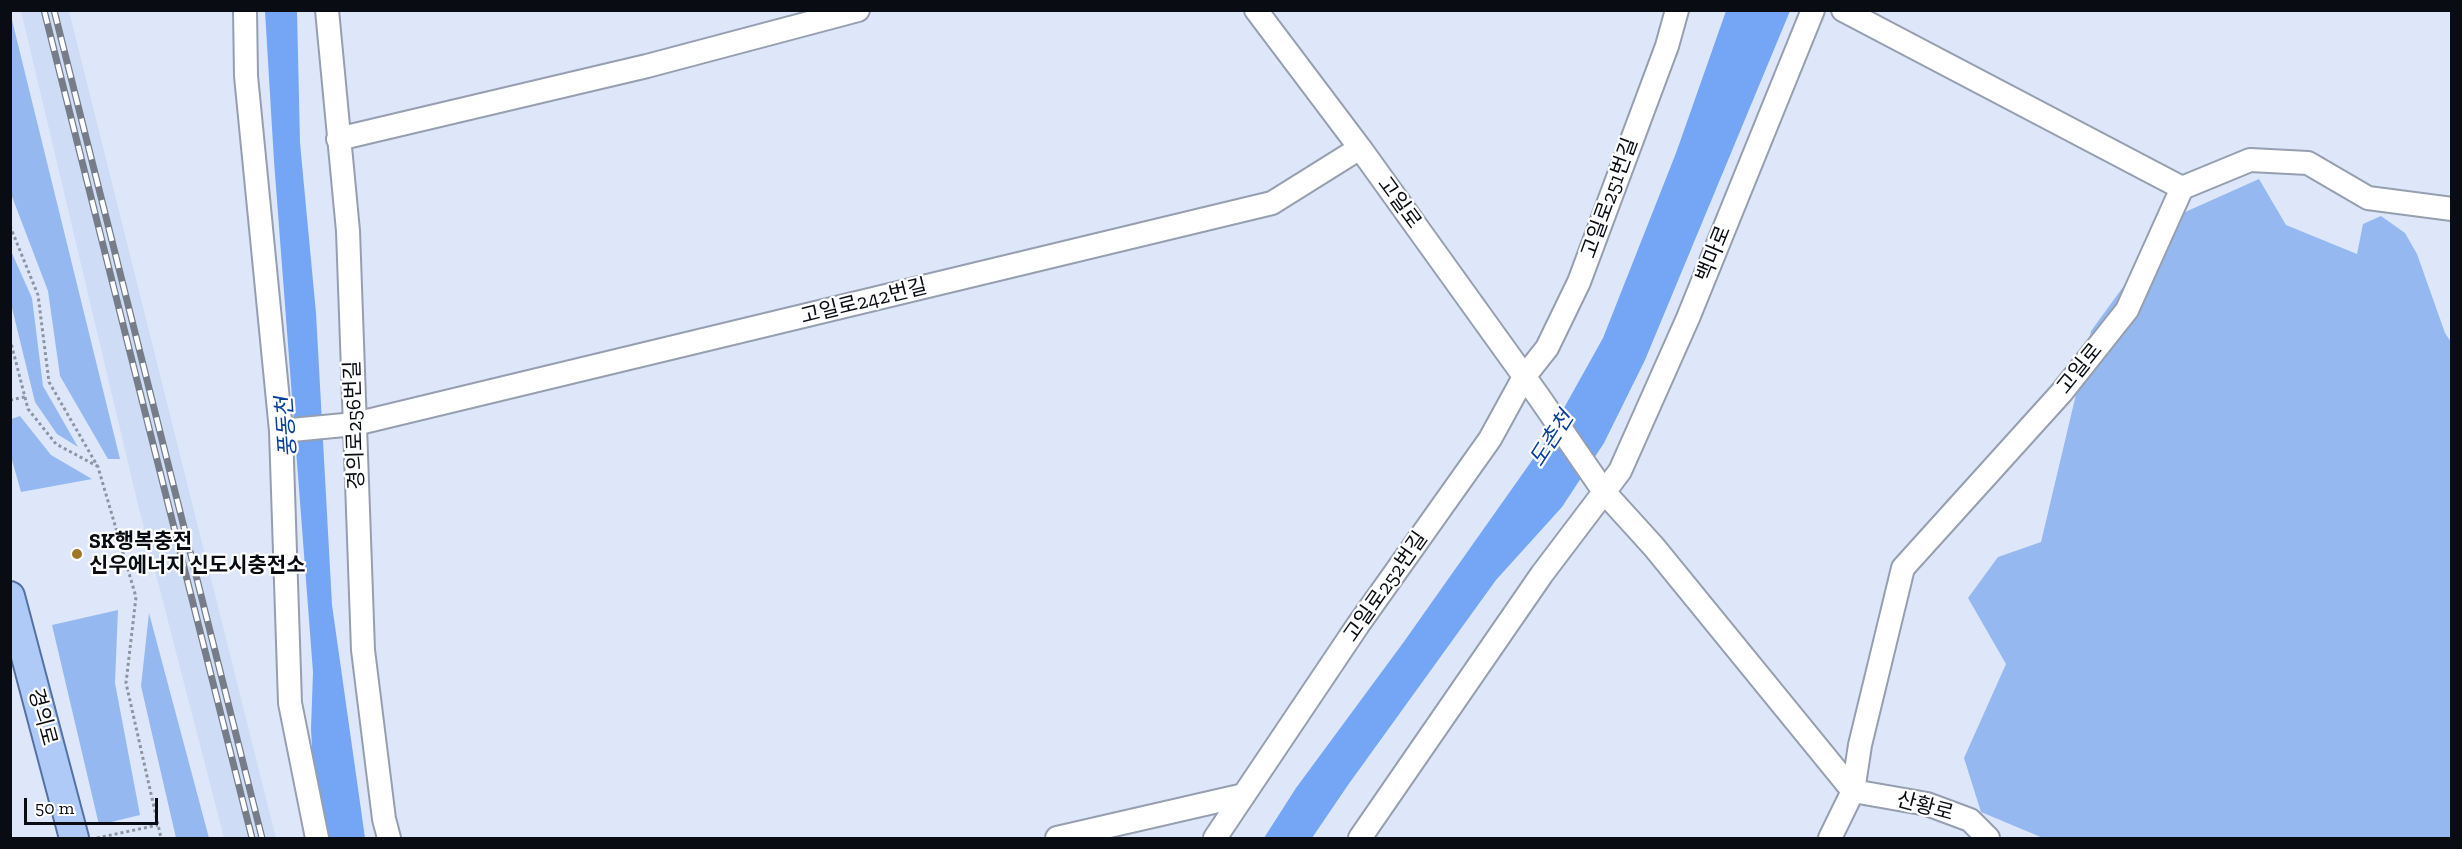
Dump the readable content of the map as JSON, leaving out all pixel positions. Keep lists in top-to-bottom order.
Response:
{
  "streets": {
    "main road": ["경의로"],
    "street": [
      "고일로251번길",
      "고일로",
      "백마로",
      "고일로242번길",
      "경의로256번길",
      "고일로252번길",
      "산황로"
    ]
  },
  "crossings": [
    ["고일로251번길", "고일로"],
    ["고일로251번길", "고일로252번길"],
    ["고일로", "백마로"],
    ["고일로", "고일로242번길"],
    ["고일로", "고일로252번길"],
    ["고일로", "산황로"],
    ["고일로242번길", "경의로256번길"]
  ],
  "water": ["풍동천", "도촌천"],
  "places": ["SK행복충전 신우에너지 신도시충전소"],
  "scale_bar": "50 m"
}
